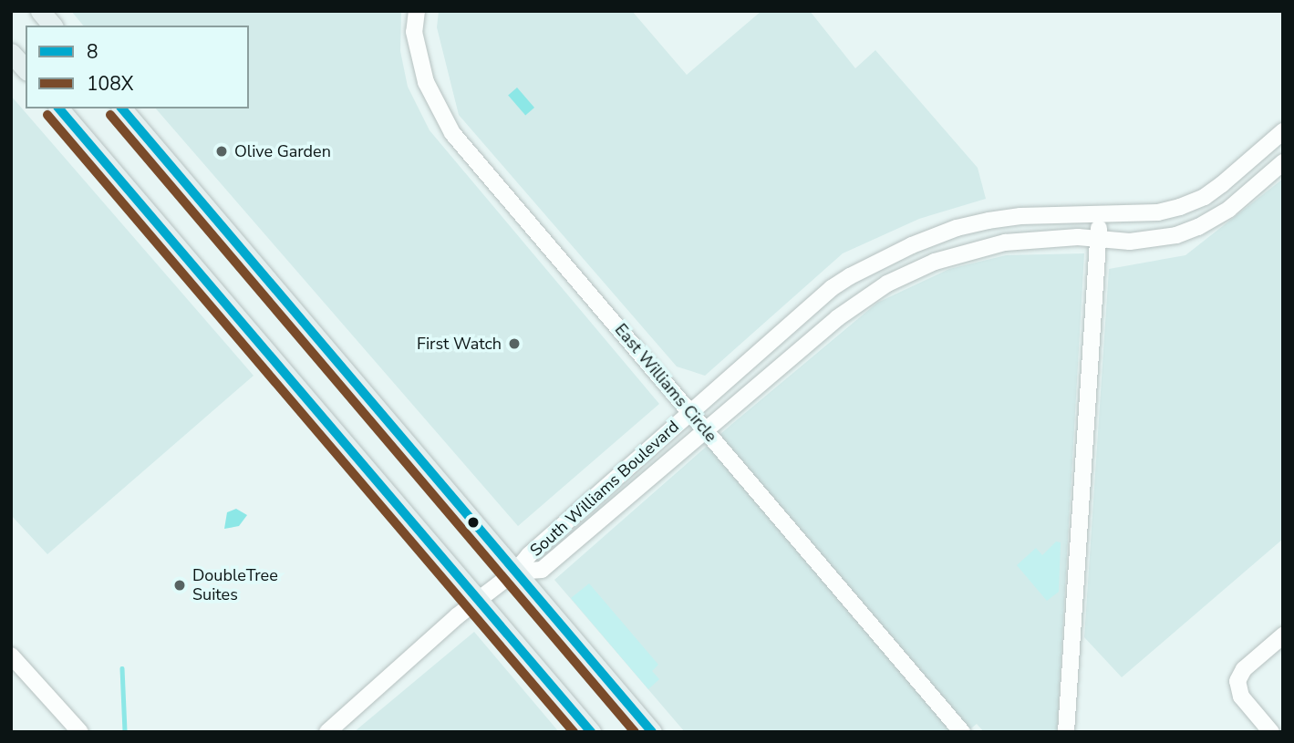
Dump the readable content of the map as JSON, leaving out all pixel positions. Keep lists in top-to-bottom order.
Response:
{
  "streets": {
    "street": ["East Williams Circle", "South Williams Boulevard"]
  },
  "crossings": [
    ["East Williams Circle", "South Williams Boulevard"]
  ],
  "places": ["Olive Garden", "First Watch", "DoubleTree Suites"],
  "lines": ["transit line 8", "transit line 108X"],
  "legend": ["8", "108X"]
}
